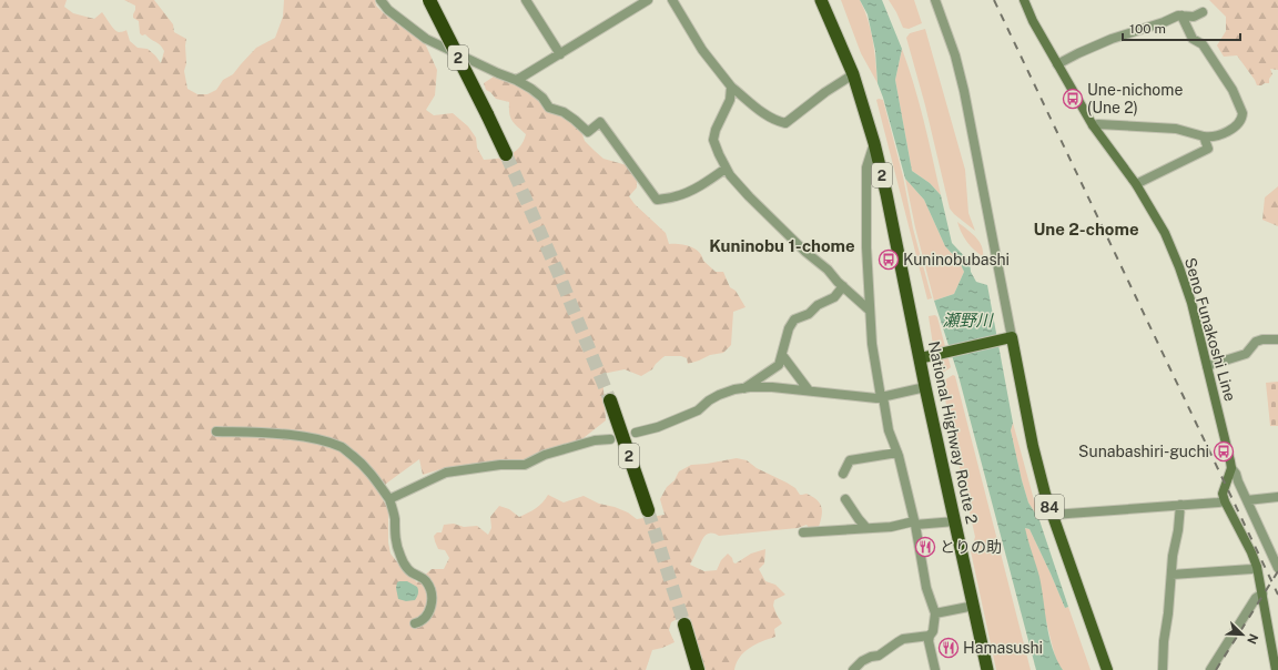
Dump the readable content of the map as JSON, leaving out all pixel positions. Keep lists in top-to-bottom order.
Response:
{
  "streets": {
    "highway": ["2", "National Highway Route 2"],
    "main road": ["Seno Funakoshi Line", "84"]
  },
  "districts": ["Une 2-chome", "Kuninobu 1-chome"],
  "water": ["瀬野川"],
  "places": {
    "bus stop": ["Une-nichome (Une 2)", "Kuninobubashi", "Sunabashiri-guchi"],
    "restaurant": ["とりの助", "Hamasushi"]
  },
  "scale_bar": "100 m",
  "north": "bottom right"
}
